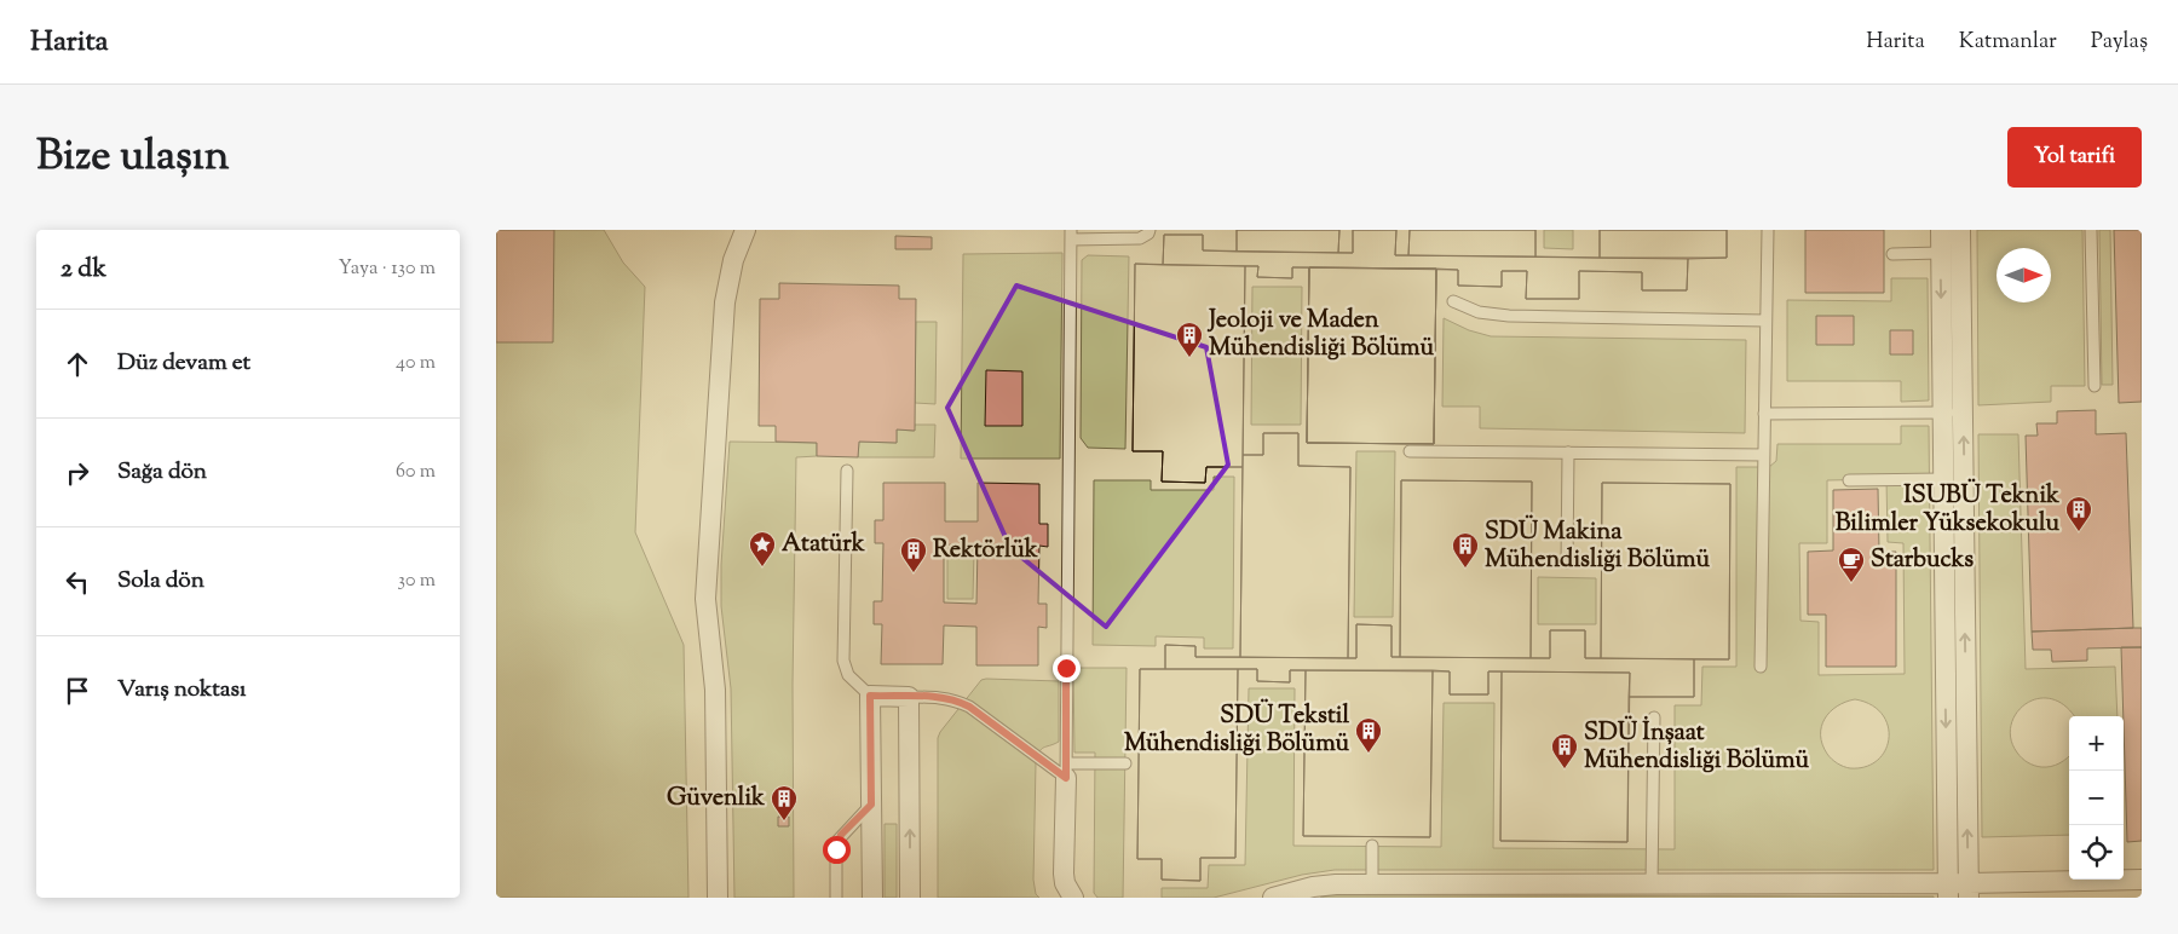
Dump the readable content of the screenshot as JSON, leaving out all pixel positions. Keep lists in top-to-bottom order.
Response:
{
  "places": {
    "building": [
      "Jeoloji ve Maden Mühendisliği Bölümü",
      "ISUBÜ Teknik Bilimler Yüksekokulu",
      "SDÜ Makina Mühendisliği Bölümü",
      "Rektörlük",
      "SDÜ Tekstil Mühendisliği Bölümü",
      "SDÜ İnşaat Mühendisliği Bölümü",
      "Güvenlik"
    ],
    "place": ["Atatürk"],
    "cafe": ["Starbucks"]
  },
  "north": "right",
  "page": {
    "header": "Harita",
    "nav": ["Harita", "Katmanlar", "Paylaş"],
    "title": "Bize ulaşın",
    "buttons": "Yol tarifi",
    "heading": ["2 dk", "Yaya · 130 m"],
    "list": [
      ["Düz devam et", "40 m"],
      ["Sağa dön", "60 m"],
      ["Sola dön", "30 m"],
      "Varış noktası"
    ],
    "map_buttons": ["+", "−"]
  }
}
